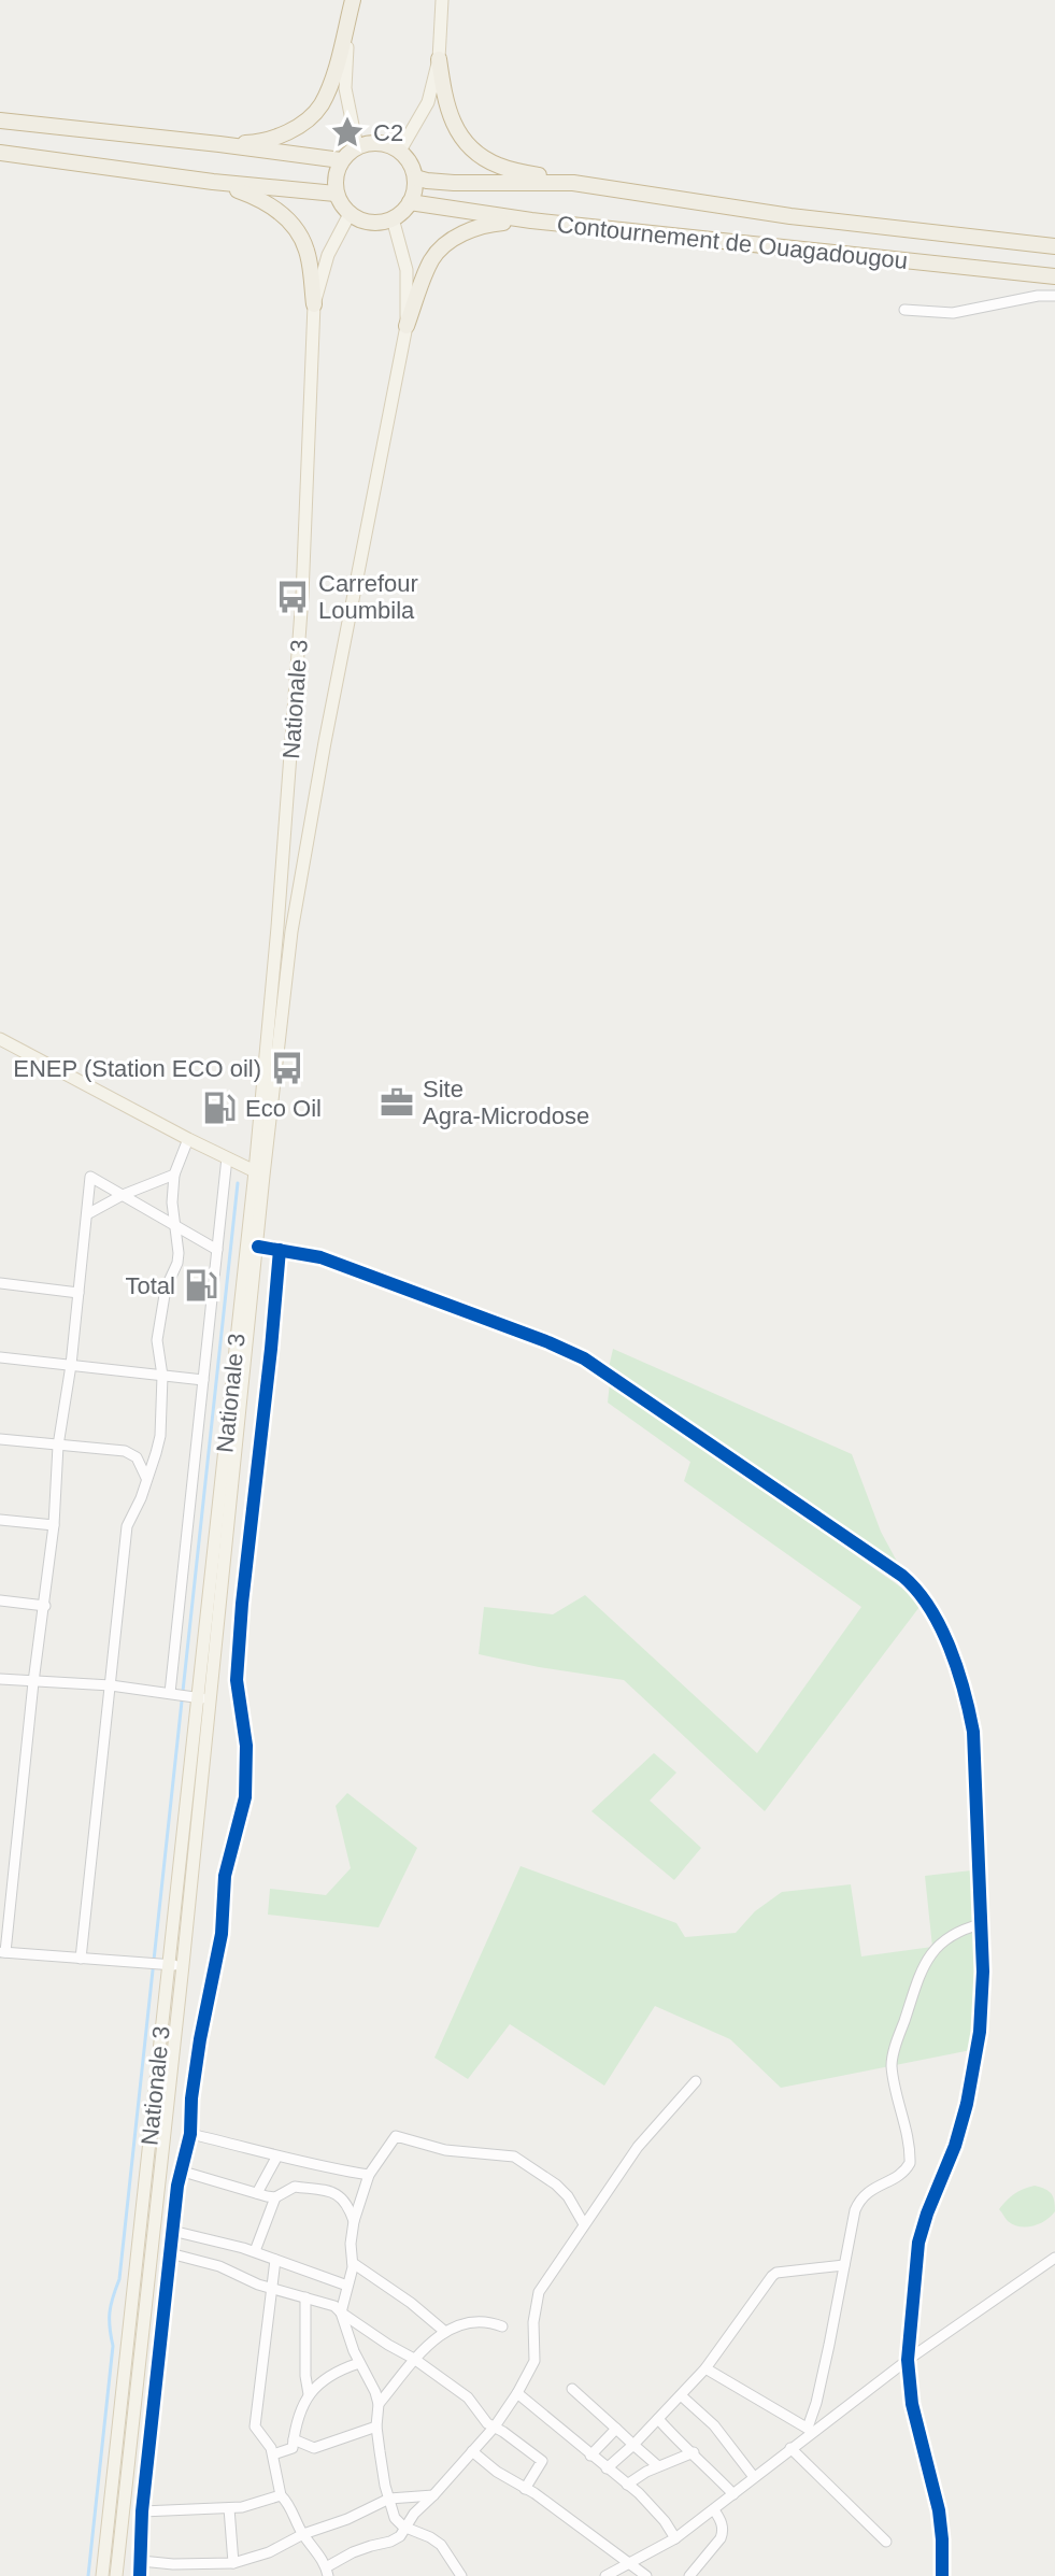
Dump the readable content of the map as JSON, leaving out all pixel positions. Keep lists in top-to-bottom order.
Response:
{
  "streets": {
    "highway": ["Contournement de Ouagadougou"],
    "main road": ["Nationale 3"]
  },
  "crossings": [
    ["Contournement de Ouagadougou", "Nationale 3"]
  ],
  "places": {
    "place": ["C2"],
    "bus stop": ["Carrefour Loumbila", "ENEP (Station ECO oil)"],
    "office": ["Site Agra-Microdose"],
    "fuel station": ["Eco Oil", "Total"]
  }
}
